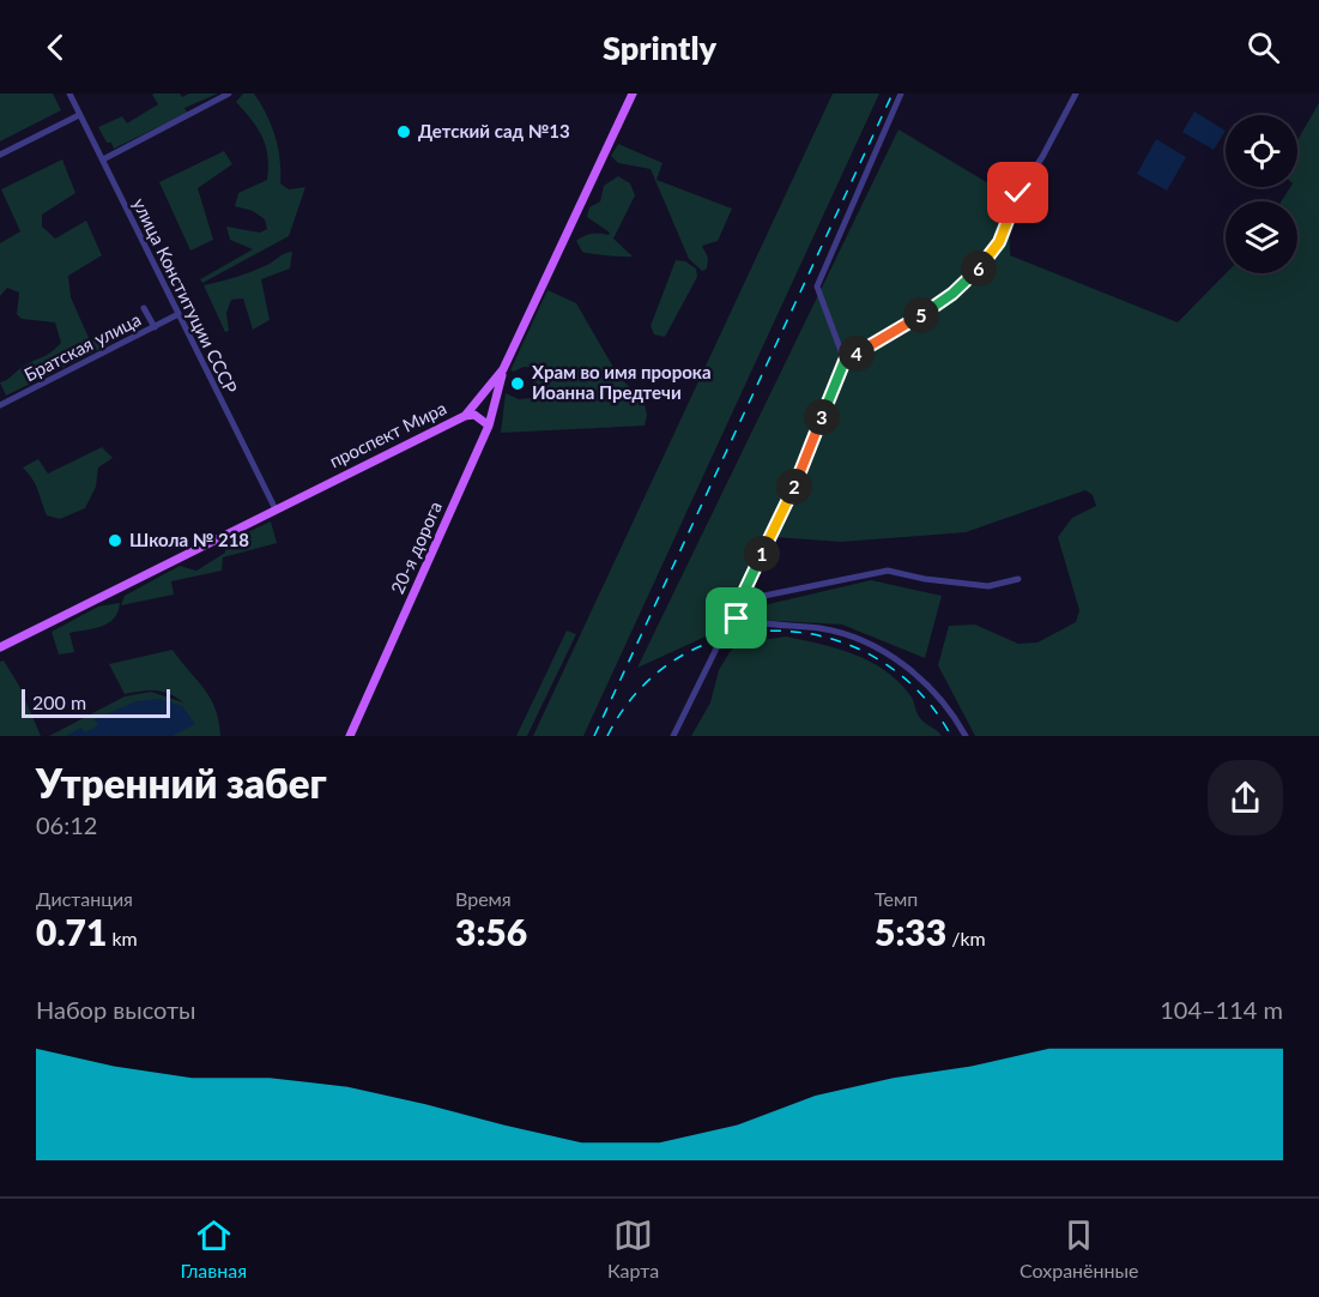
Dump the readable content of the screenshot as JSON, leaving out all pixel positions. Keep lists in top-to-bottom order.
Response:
{
  "streets": {
    "main road": ["проспект Мира", "20-я дорога"],
    "street": ["улица Конституции СССР", "Братская улица"]
  },
  "crossings": [
    ["улица Конституции СССР", "Братская улица"],
    ["улица Конституции СССР", "проспект Мира"],
    ["проспект Мира", "20-я дорога"]
  ],
  "places": ["Детский сад №13", "Храм во имя пророка Иоанна Предтечи", "Школа № 218"],
  "scale_bar": "200 m",
  "page": {
    "header": "Sprintly",
    "pins": [
      "6",
      "5",
      "4",
      "3",
      "2",
      "1"
    ],
    "scale": "200 m",
    "heading": ["Утренний забег", "06:12"],
    "stats": [
      ["Дистанция", "0.71 km"],
      ["Время", "3:56"],
      ["Темп", "5:33 /km"]
    ],
    "chart": ["Набор высоты", "104–114 m"],
    "tabs": ["Главная", "Карта", "Сохранённые"]
  }
}
